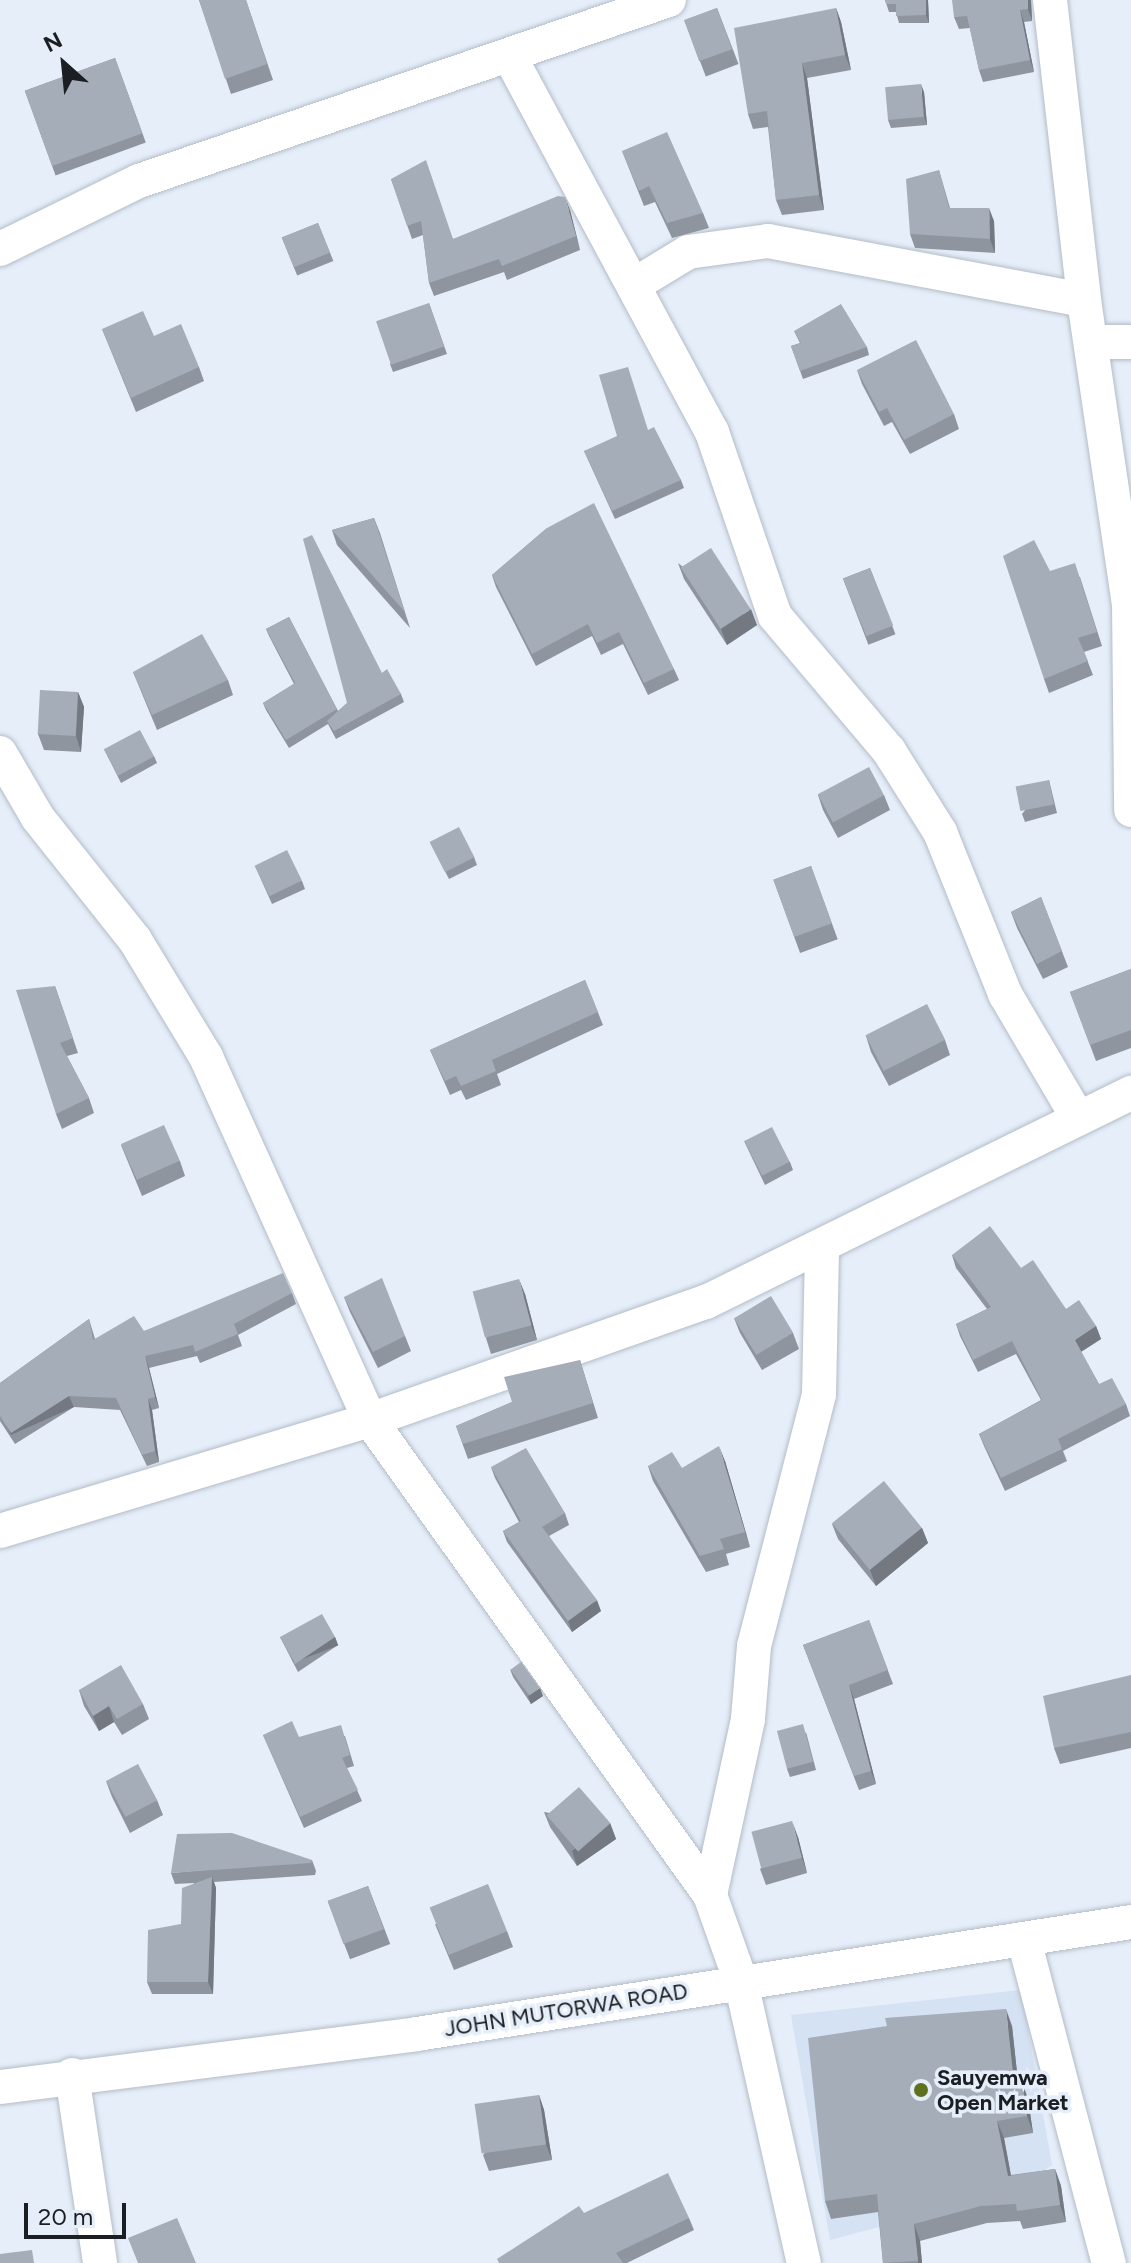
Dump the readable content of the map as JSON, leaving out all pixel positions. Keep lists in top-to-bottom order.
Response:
{
  "streets": {
    "street": ["JOHN MUTORWA ROAD"]
  },
  "places": ["Sauyemwa Open Market"],
  "scale_bar": "20 m",
  "north": "top left"
}
